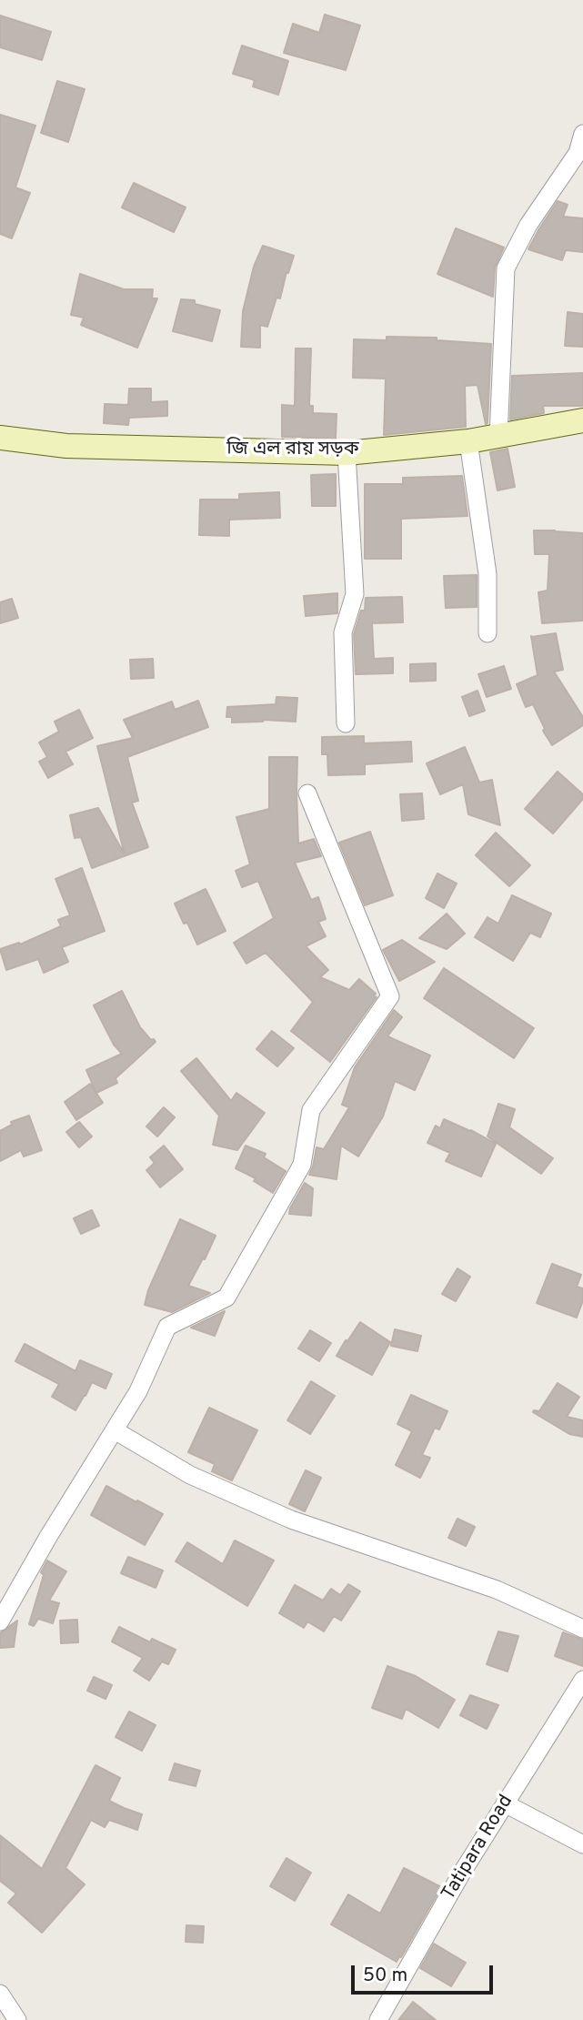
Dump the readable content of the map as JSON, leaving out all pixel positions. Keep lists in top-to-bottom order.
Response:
{
  "streets": {
    "main road": ["জি এল রায় সড়ক"],
    "street": ["Tatipara Road"]
  },
  "scale_bar": "50 m"
}
